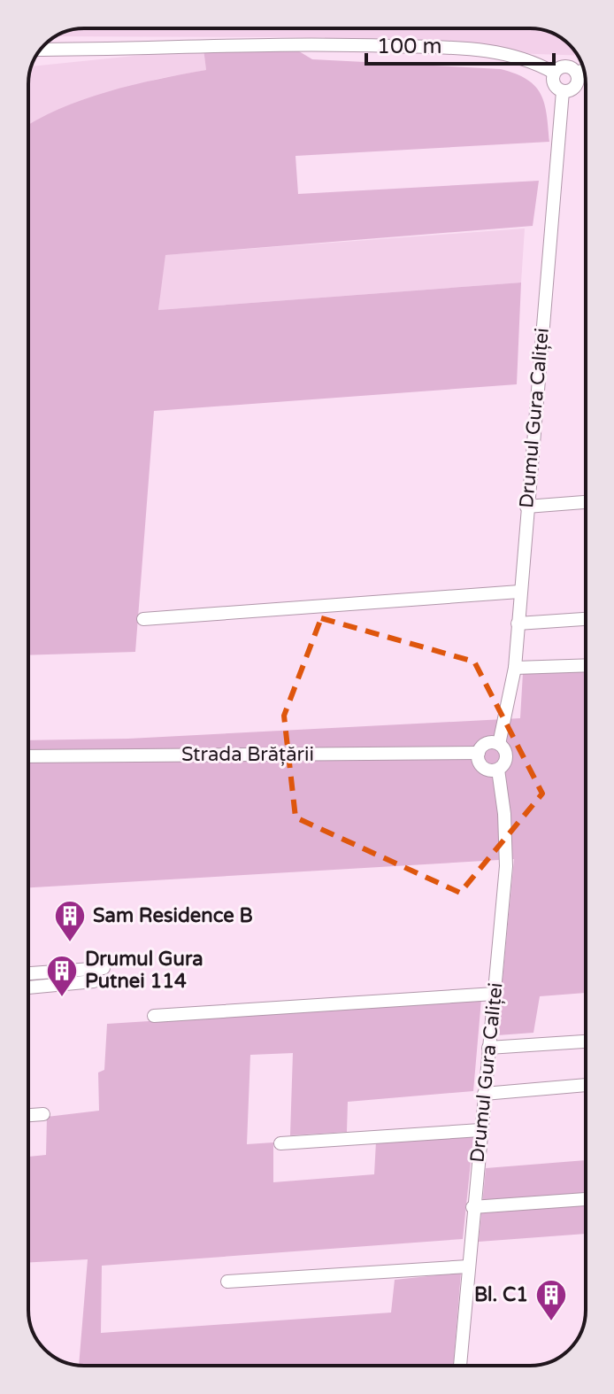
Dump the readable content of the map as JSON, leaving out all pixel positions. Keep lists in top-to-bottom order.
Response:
{
  "streets": {
    "street": ["Drumul Gura Caliței", "Strada Brățării"]
  },
  "crossings": [
    ["Drumul Gura Caliței", "Strada Brățării"]
  ],
  "places": {
    "building": ["Sam Residence B", "Drumul Gura Putnei 114", "Bl. C1"]
  },
  "scale_bar": "100 m"
}
